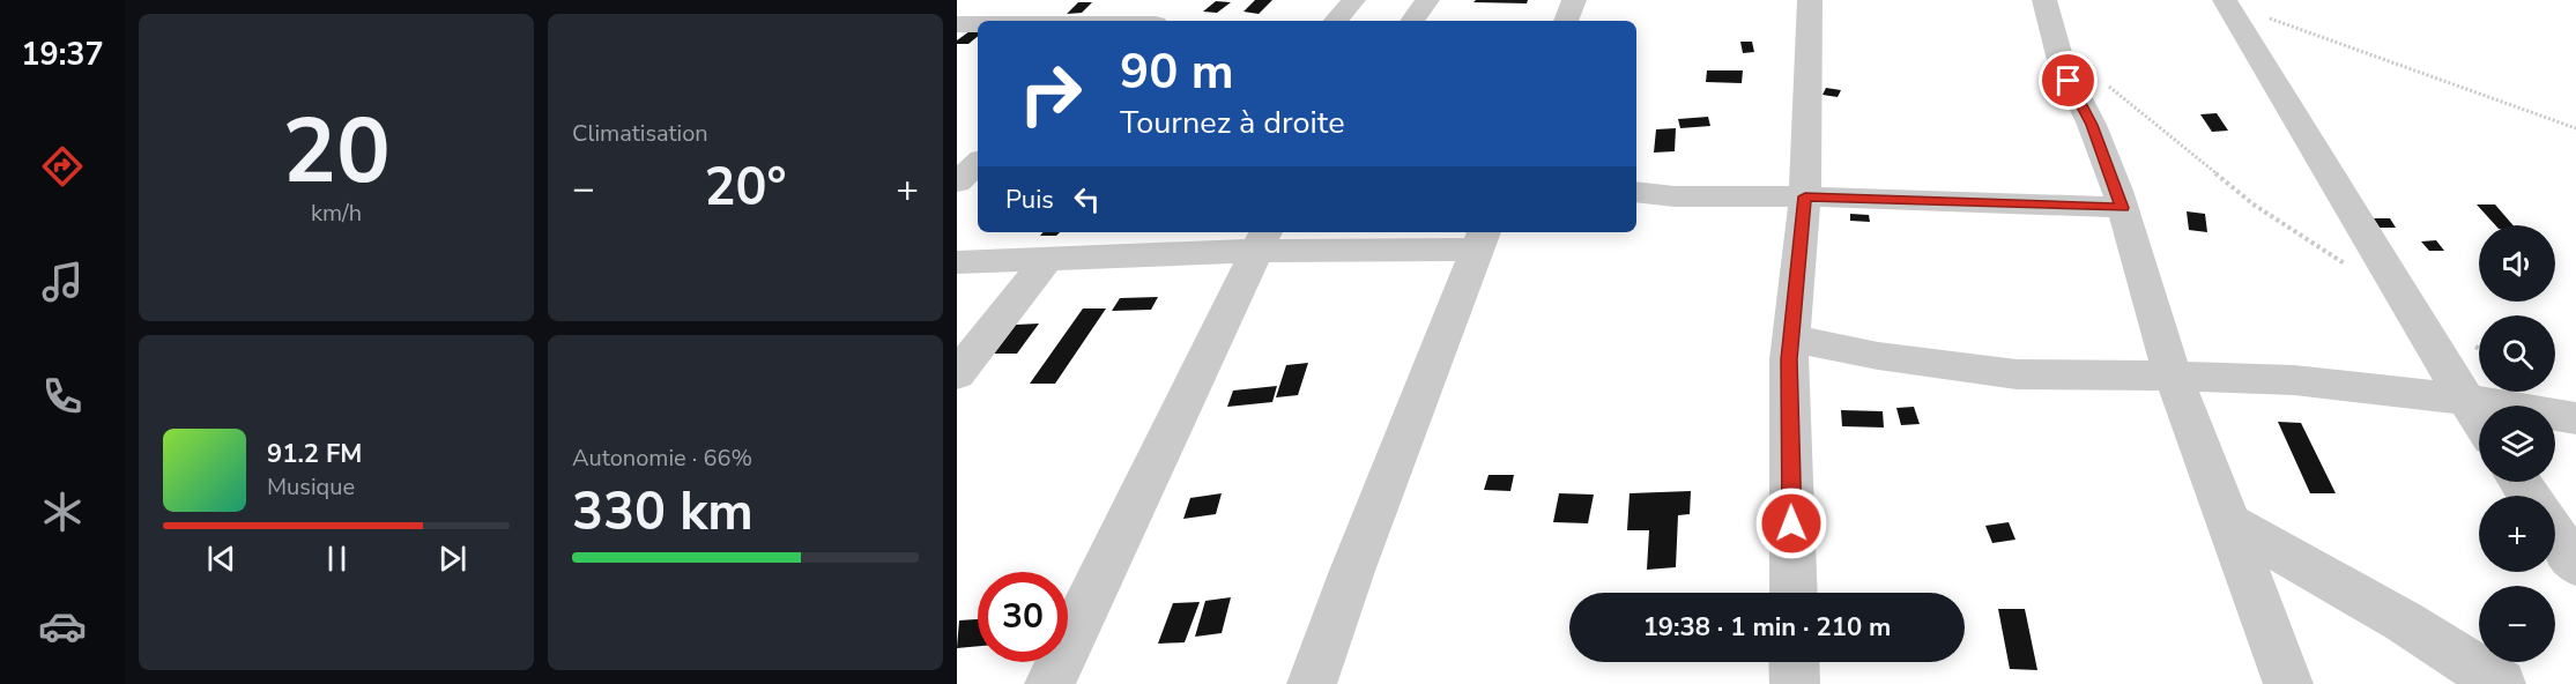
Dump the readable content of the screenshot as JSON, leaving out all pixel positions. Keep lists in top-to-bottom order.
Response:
{
  "page": {
    "tabs": "19:37",
    "tile": [
      ["20", "km/h"],
      "Climatisation",
      ["Autonomie · 66%", "330 km"]
    ],
    "turn": ["90 m", "Tournez à droite"],
    "heat": ["−", "20°", "+"],
    "then": "Puis",
    "map_buttons": ["+", "−"],
    "song": ["91.2 FM", "Musique"],
    "limit": "30",
    "trip": "19:38 · 1 min · 210 m"
  }
}
